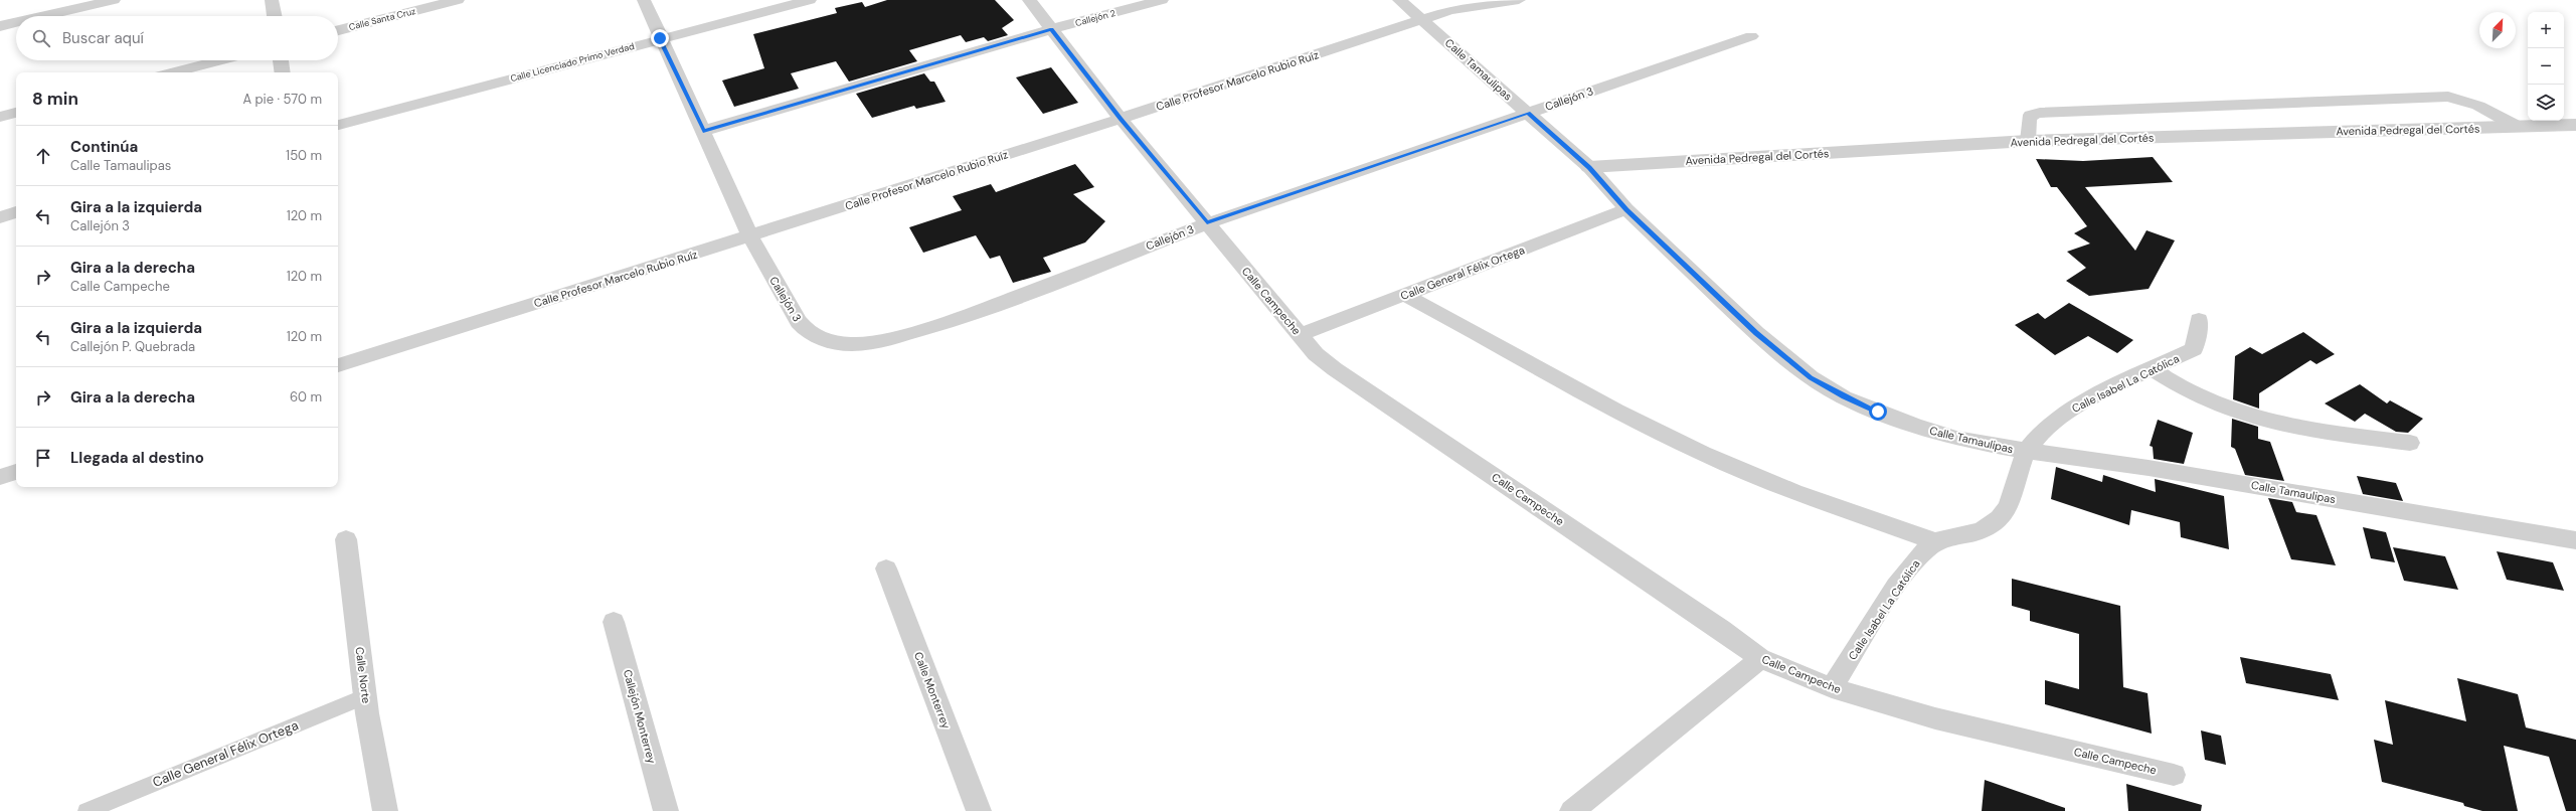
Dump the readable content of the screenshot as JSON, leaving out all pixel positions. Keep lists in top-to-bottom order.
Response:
{
  "streets": {
    "street": [
      "Callejón 2",
      "Calle Santa Cruz",
      "Calle Licenciado Primo Verdad",
      "Calle Tamaulipas",
      "Calle Profesor Marcelo Rubio Ruíz",
      "Callejón 3",
      "Avenida Pedregal del Cortés",
      "Calle General Félix Ortega",
      "Calle Campeche",
      "Calle Isabel La Católica",
      "Calle Norte",
      "Calle Monterrey",
      "Callejón Monterrey"
    ]
  },
  "crossings": [
    ["Callejón 2", "Callejón 3"],
    ["Callejón 2", "Calle Campeche"],
    ["Calle Licenciado Primo Verdad", "Callejón 3"],
    ["Calle Tamaulipas", "Calle Profesor Marcelo Rubio Ruíz"],
    ["Calle Tamaulipas", "Callejón 3"],
    ["Calle Tamaulipas", "Avenida Pedregal del Cortés"],
    ["Calle Tamaulipas", "Calle General Félix Ortega"],
    ["Calle Tamaulipas", "Calle Isabel La Católica"],
    ["Calle Profesor Marcelo Rubio Ruíz", "Callejón 3"],
    ["Calle Profesor Marcelo Rubio Ruíz", "Calle Campeche"],
    ["Callejón 3", "Calle Campeche"],
    ["Calle General Félix Ortega", "Calle Campeche"],
    ["Calle General Félix Ortega", "Calle Norte"],
    ["Calle Campeche", "Calle Isabel La Católica"]
  ],
  "north": "top right",
  "page": {
    "map_buttons": ["+", "−"],
    "search": "Buscar aquí",
    "heading": ["8 min", "A pie · 570 m"],
    "list": [
      ["Continúa", "Calle Tamaulipas", "150 m"],
      ["Gira a la izquierda", "Callejón 3", "120 m"],
      ["Gira a la derecha", "Calle Campeche", "120 m"],
      ["Gira a la izquierda", "Callejón P. Quebrada", "120 m"],
      ["Gira a la derecha", "60 m"],
      "Llegada al destino"
    ]
  }
}
